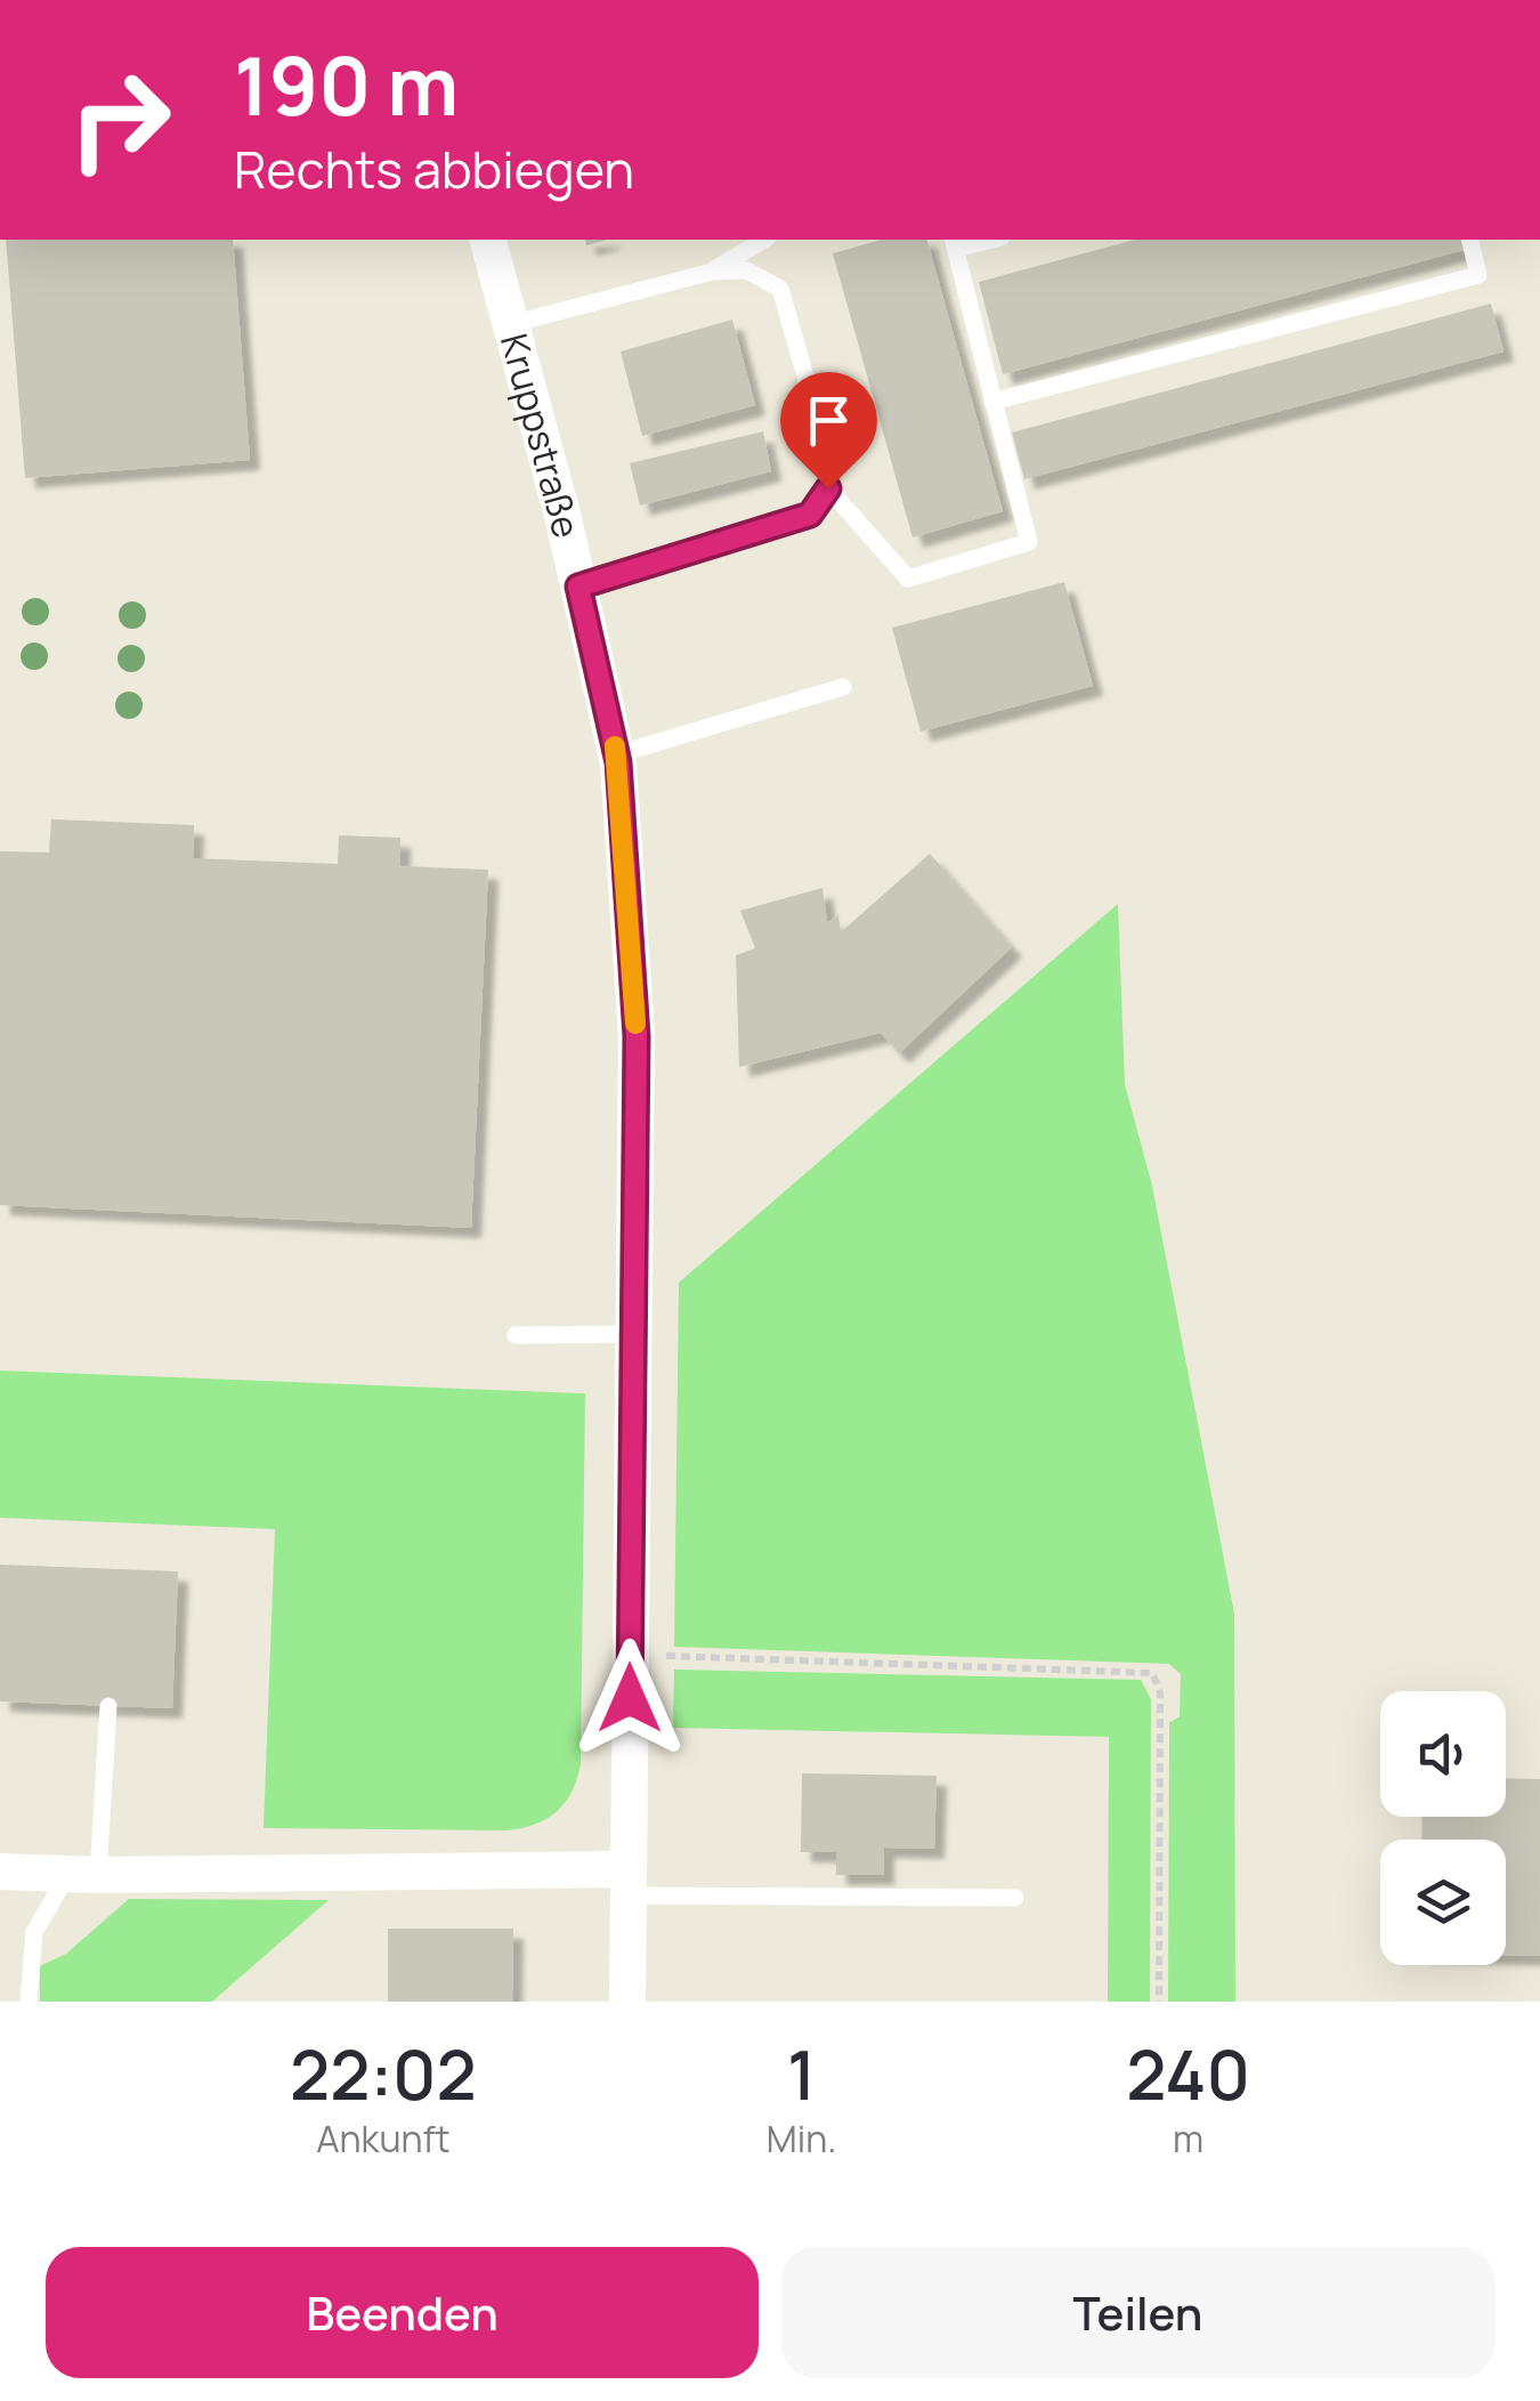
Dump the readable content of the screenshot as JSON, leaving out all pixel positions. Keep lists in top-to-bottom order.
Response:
{
  "streets": {
    "street": ["Kruppstraße"]
  },
  "page": {
    "turn": ["190 m", "Rechts abbiegen"],
    "eta": [
      "22:02",
      "Ankunft",
      "1",
      "Min.",
      "240",
      "m"
    ],
    "buttons": ["Beenden", "Teilen"]
  }
}
